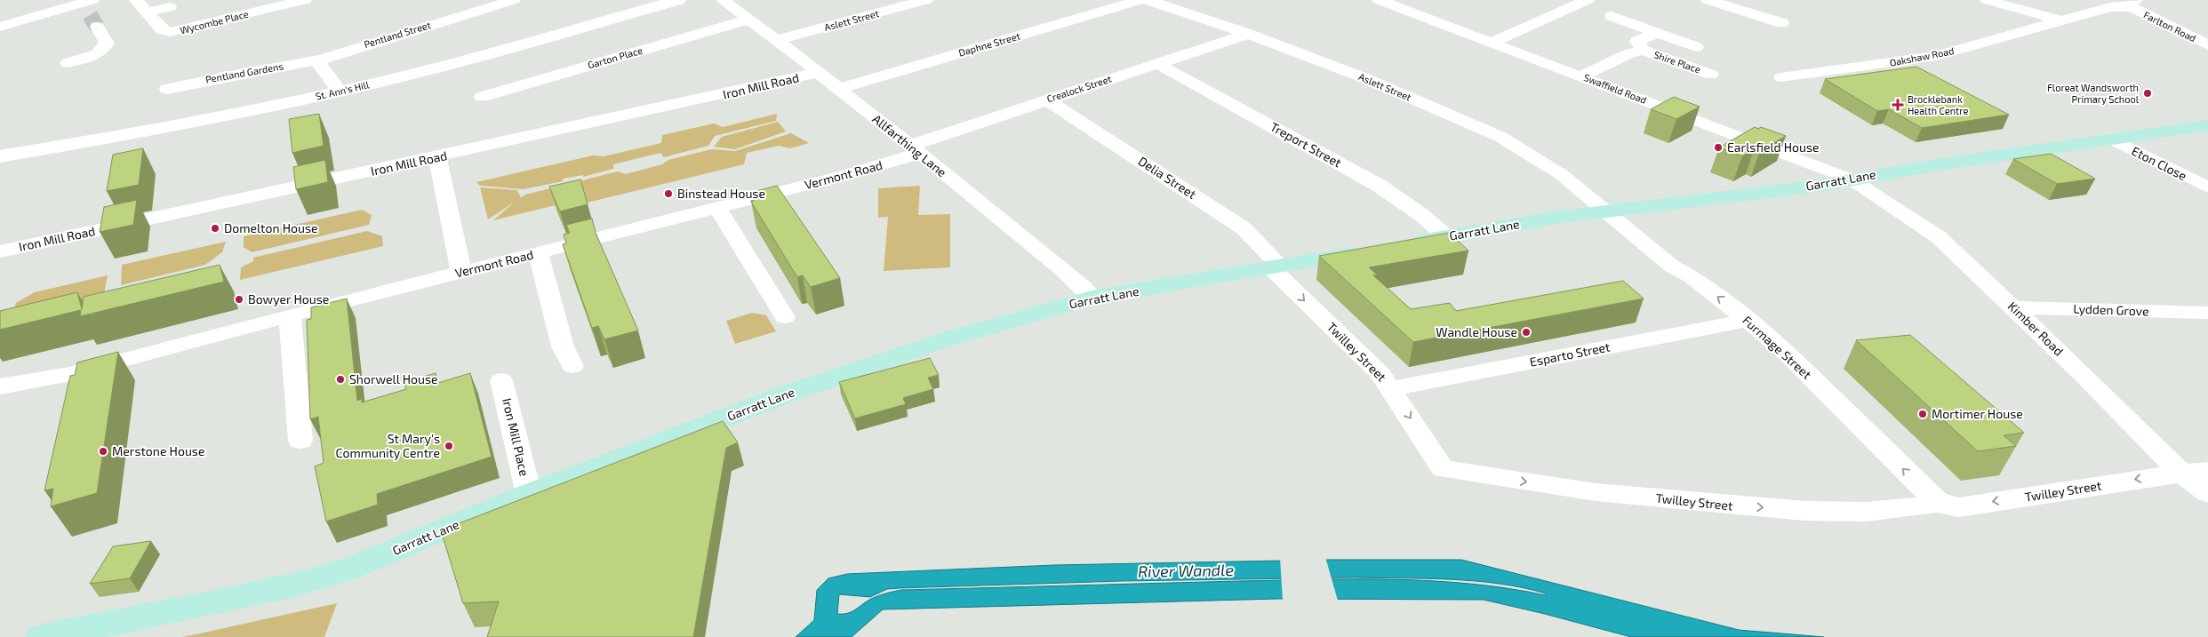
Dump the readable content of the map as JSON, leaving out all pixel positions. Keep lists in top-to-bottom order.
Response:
{
  "streets": {
    "main road": ["Garratt Lane"],
    "street": [
      "Aslett Street",
      "Wycombe Place",
      "Farlton Road",
      "Pentland Street",
      "Daphne Street",
      "Oakshaw Road",
      "Garton Place",
      "Shire Place",
      "Pentland Gardens",
      "Iron Mill Road",
      "Crealock Street",
      "Swaffield Road",
      "St. Ann's Hill",
      "Treport Street",
      "Allfarthing Lane",
      "Eton Close",
      "Vermont Road",
      "Delia Street",
      "Lydden Grove",
      "Kimber Road",
      "Furmage Street",
      "Twilley Street",
      "Esparto Street",
      "Iron Mill Place"
    ]
  },
  "crossings": [
    ["Aslett Street", "Crealock Street"],
    ["Aslett Street", "Allfarthing Lane"],
    ["Aslett Street", "Garratt Lane"],
    ["Aslett Street", "Furmage Street"],
    ["Farlton Road", "Oakshaw Road"],
    ["Pentland Street", "Pentland Gardens"],
    ["Daphne Street", "Allfarthing Lane"],
    ["Garton Place", "Allfarthing Lane"],
    ["Shire Place", "Swaffield Road"],
    ["Iron Mill Road", "Allfarthing Lane"],
    ["Crealock Street", "Treport Street"],
    ["Crealock Street", "Allfarthing Lane"],
    ["Crealock Street", "Vermont Road"],
    ["Crealock Street", "Delia Street"],
    ["Swaffield Road", "Garratt Lane"],
    ["Swaffield Road", "Kimber Road"],
    ["Treport Street", "Garratt Lane"],
    ["Allfarthing Lane", "Vermont Road"],
    ["Allfarthing Lane", "Garratt Lane"],
    ["Eton Close", "Garratt Lane"],
    ["Delia Street", "Garratt Lane"],
    ["Delia Street", "Twilley Street"],
    ["Garratt Lane", "Kimber Road"],
    ["Garratt Lane", "Furmage Street"],
    ["Garratt Lane", "Twilley Street"],
    ["Garratt Lane", "Iron Mill Place"],
    ["Lydden Grove", "Kimber Road"],
    ["Kimber Road", "Twilley Street"],
    ["Furmage Street", "Twilley Street"],
    ["Furmage Street", "Esparto Street"],
    ["Twilley Street", "Esparto Street"]
  ],
  "one_way": ["Furmage Street"],
  "water": ["River Wandle"],
  "places": {
    "other": [
      "Floreat Wandsworth Primary School",
      "Earlsfield House",
      "Binstead House",
      "Domelton House",
      "Bowyer House",
      "Wandle House",
      "Shorwell House",
      "Mortimer House",
      "St Mary's Community Centre",
      "Merstone House"
    ],
    "health": ["Brocklebank Health Centre"]
  }
}
